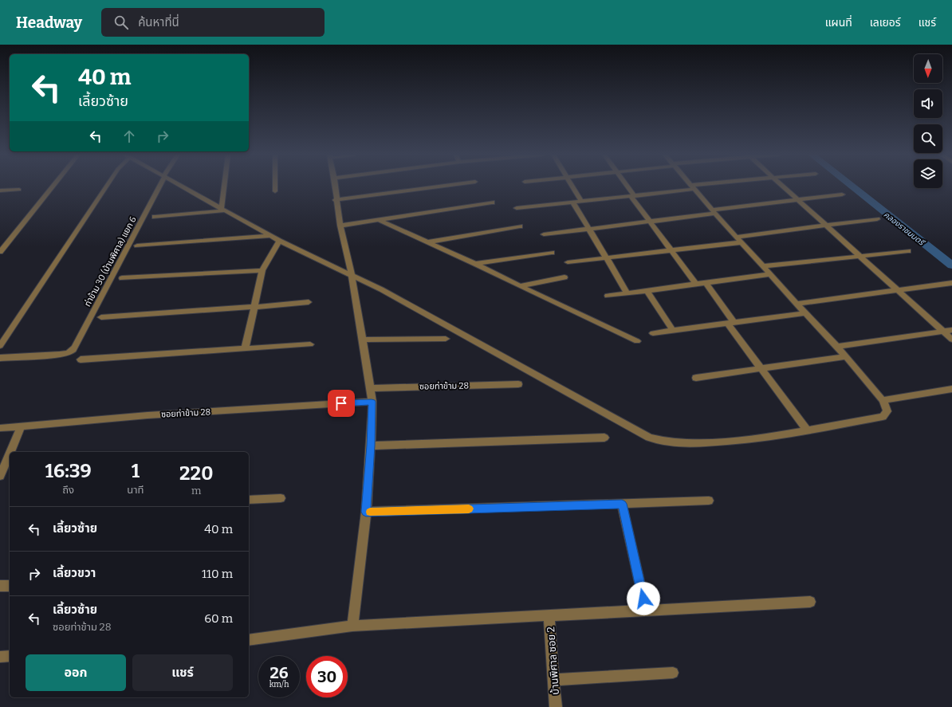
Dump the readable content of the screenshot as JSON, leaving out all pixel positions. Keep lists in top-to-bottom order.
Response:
{
  "streets": {
    "street": ["ท่าข้าม 30 (บ้านพิศาล) แยก 6", "ซอยท่าข้าม 28", "บ้านพิศาล ซอย 2"]
  },
  "water": ["คลองราชมนตรี"],
  "north": "bottom",
  "page": {
    "header": "Headway",
    "search": "ค้นหาที่นี่",
    "nav": ["แผนที่", "เลเยอร์", "แชร์"],
    "turn": ["40 m", "เลี้ยวซ้าย"],
    "eta": [
      "16:39",
      "ถึง",
      "1",
      "นาที",
      "220",
      "m"
    ],
    "list": [
      {
        "name": "เลี้ยวซ้าย",
        "value": "40 m"
      },
      {
        "name": "เลี้ยวขวา",
        "value": "110 m"
      },
      {
        "name": "เลี้ยวซ้าย",
        "note": "ซอยท่าข้าม 28",
        "value": "60 m"
      }
    ],
    "buttons": ["ออก", "แชร์"],
    "speed": "26 km/h",
    "limit": "30"
  }
}
